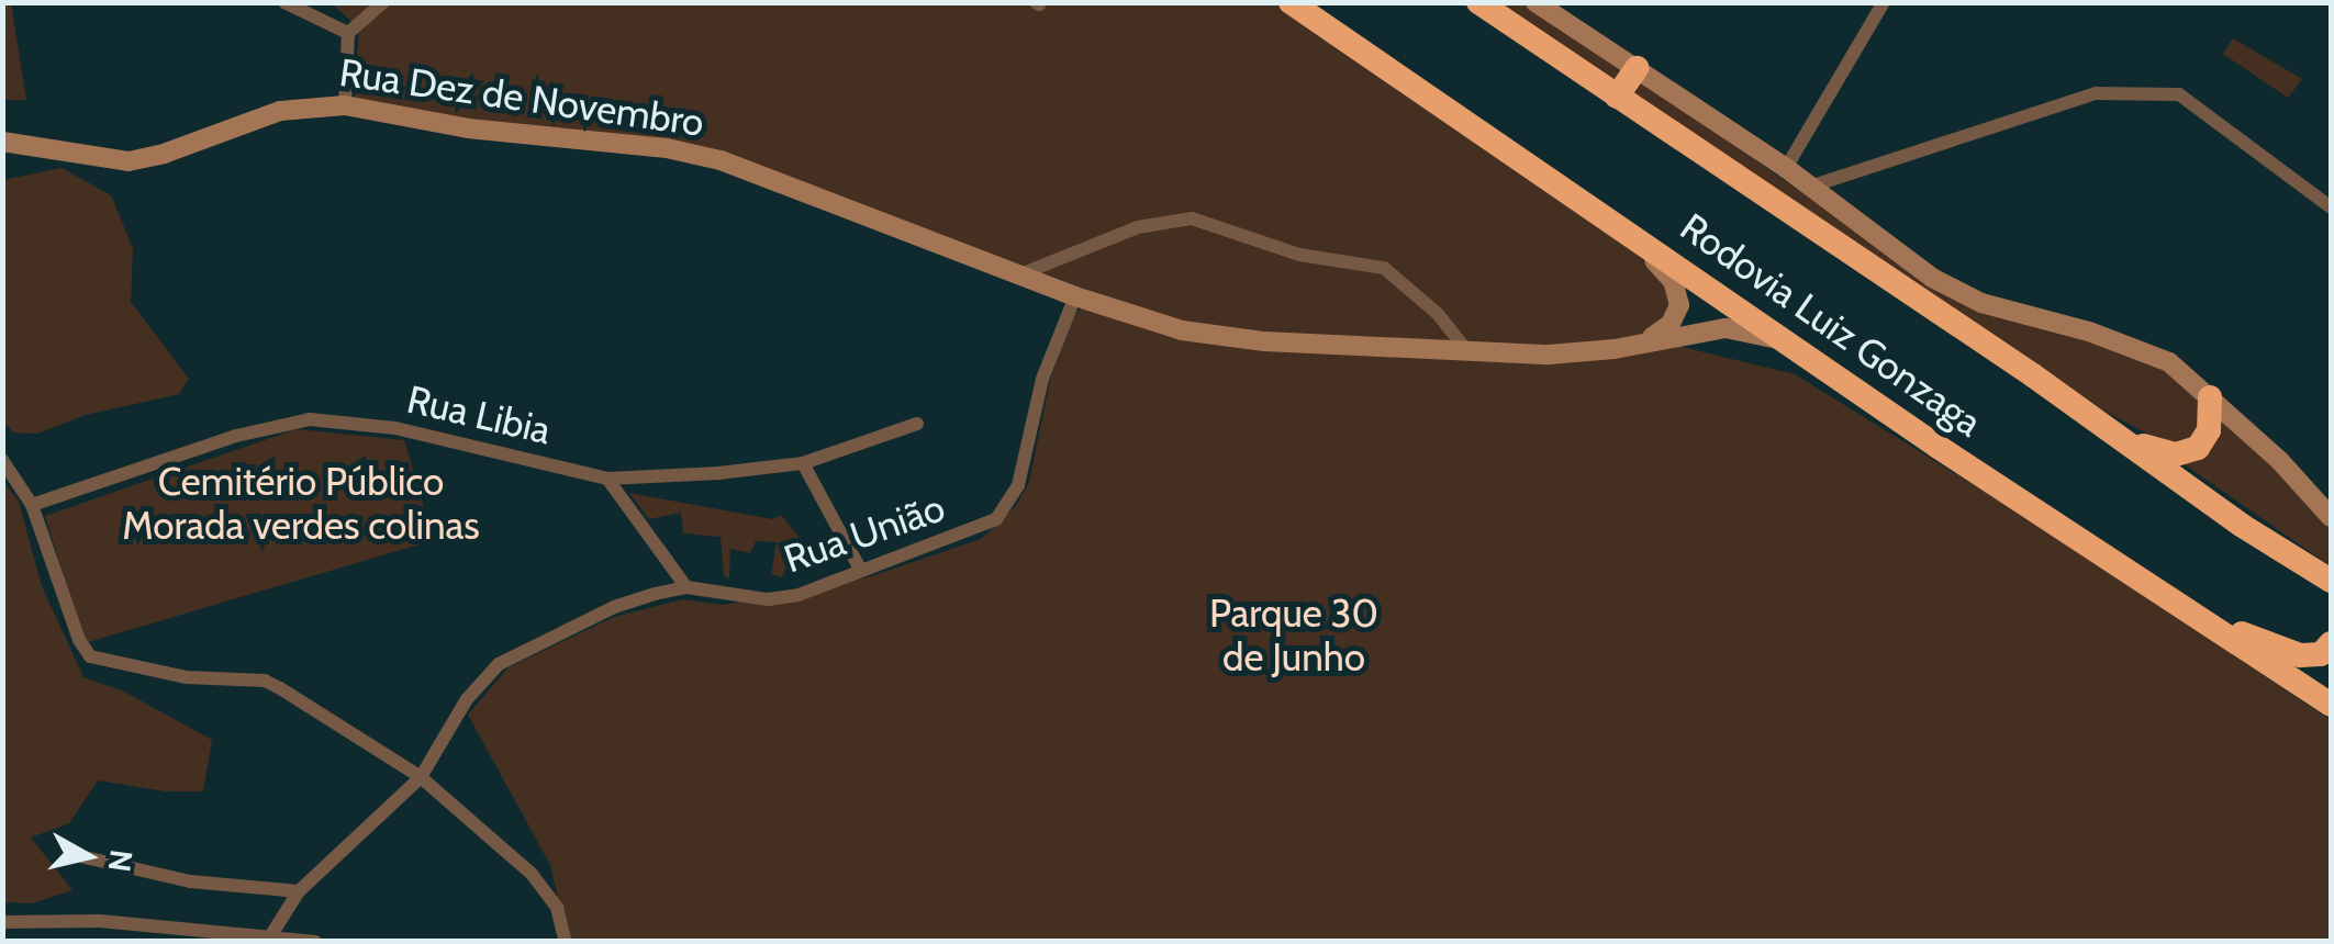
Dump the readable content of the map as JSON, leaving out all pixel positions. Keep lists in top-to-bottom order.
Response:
{
  "streets": {
    "highway": ["Rodovia Luiz Gonzaga"],
    "main road": ["Rua Dez de Novembro"],
    "street": ["Rua Libia", "Rua União"]
  },
  "crossings": [
    ["Rua Dez de Novembro", "Rodovia Luiz Gonzaga"],
    ["Rua Dez de Novembro", "Rua União"]
  ],
  "parks": ["Cemitério Público Morada verdes colinas", "Parque 30 de Junho"],
  "north": "right"
}
